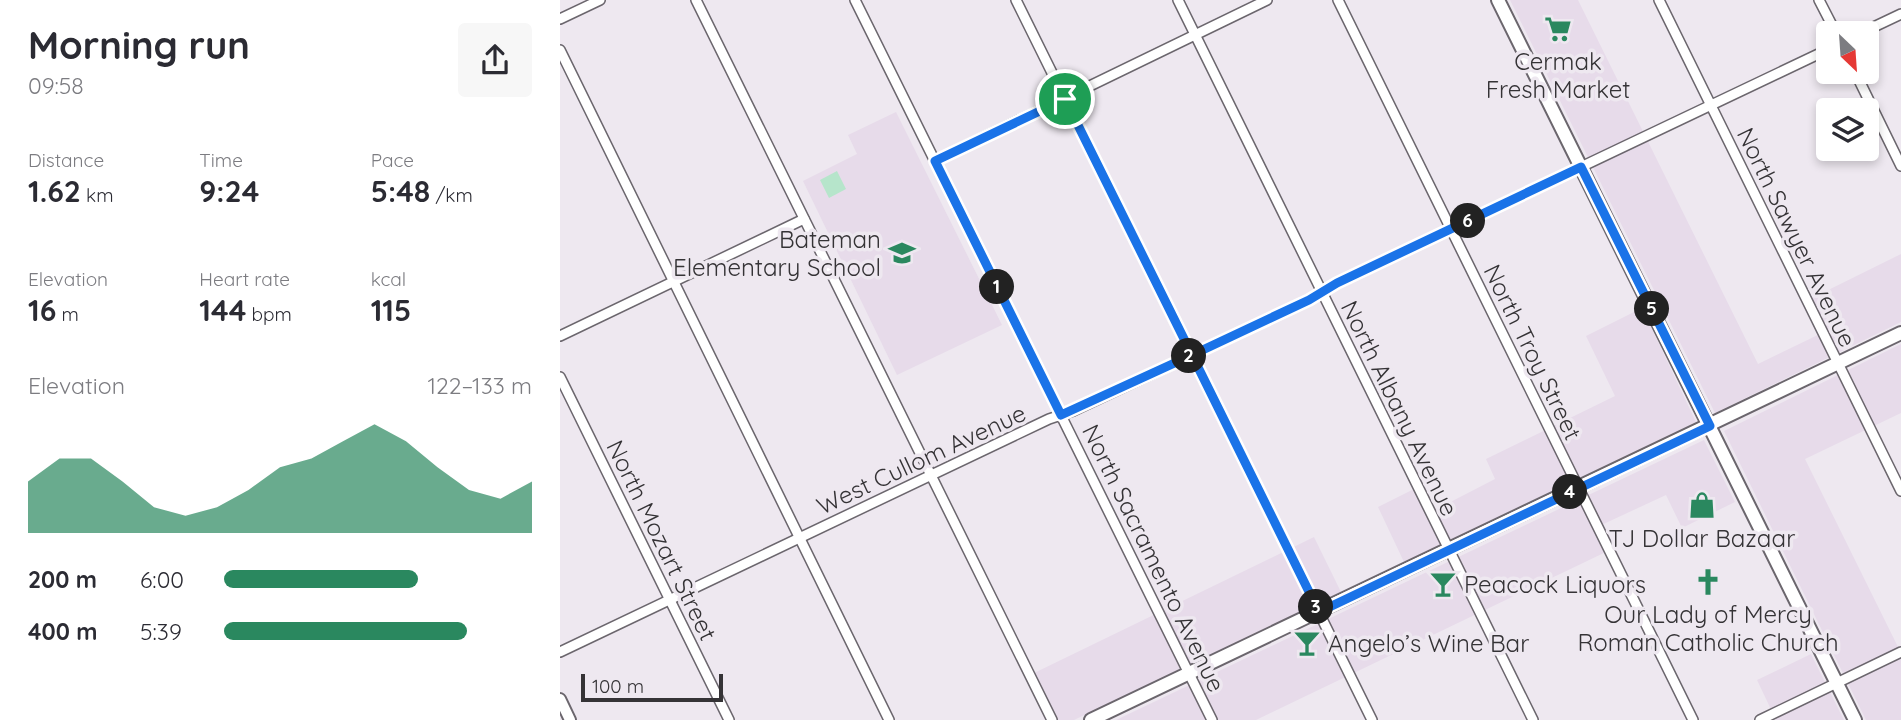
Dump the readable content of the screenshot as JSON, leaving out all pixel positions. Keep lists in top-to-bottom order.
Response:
{
  "streets": {
    "street": [
      "North Sawyer Avenue",
      "North Troy Street",
      "North Albany Avenue",
      "West Cullom Avenue",
      "North Mozart Street",
      "North Sacramento Avenue"
    ]
  },
  "crossings": [
    ["North Sawyer Avenue", "West Cullom Avenue"],
    ["North Troy Street", "West Cullom Avenue"],
    ["North Albany Avenue", "West Cullom Avenue"],
    ["West Cullom Avenue", "North Mozart Street"],
    ["West Cullom Avenue", "North Sacramento Avenue"]
  ],
  "places": {
    "supermarket": ["Cermak Fresh Market"],
    "school or university": ["Bateman Elementary School"],
    "shop": ["TJ Dollar Bazaar"],
    "church": ["Our Lady of Mercy Roman Catholic Church"],
    "bar": ["Peacock Liquors", "Angelo’s Wine Bar"]
  },
  "scale_bar": "100 m",
  "north": "bottom right",
  "page": {
    "heading": ["Morning run", "09:58"],
    "stats": [
      ["Distance", "1.62 km"],
      ["Time", "9:24"],
      ["Pace", "5:48 /km"],
      ["Elevation", "16 m"],
      ["Heart rate", "144 bpm"],
      ["kcal", "115"]
    ],
    "pins": [
      "6",
      "1",
      "5",
      "2",
      "4",
      "3"
    ],
    "chart": ["Elevation", "122–133 m"],
    "list": [
      {
        "name": "200 m",
        "note": "6:00"
      },
      {
        "name": "400 m",
        "note": "5:39"
      }
    ],
    "scale": "100 m"
  }
}
